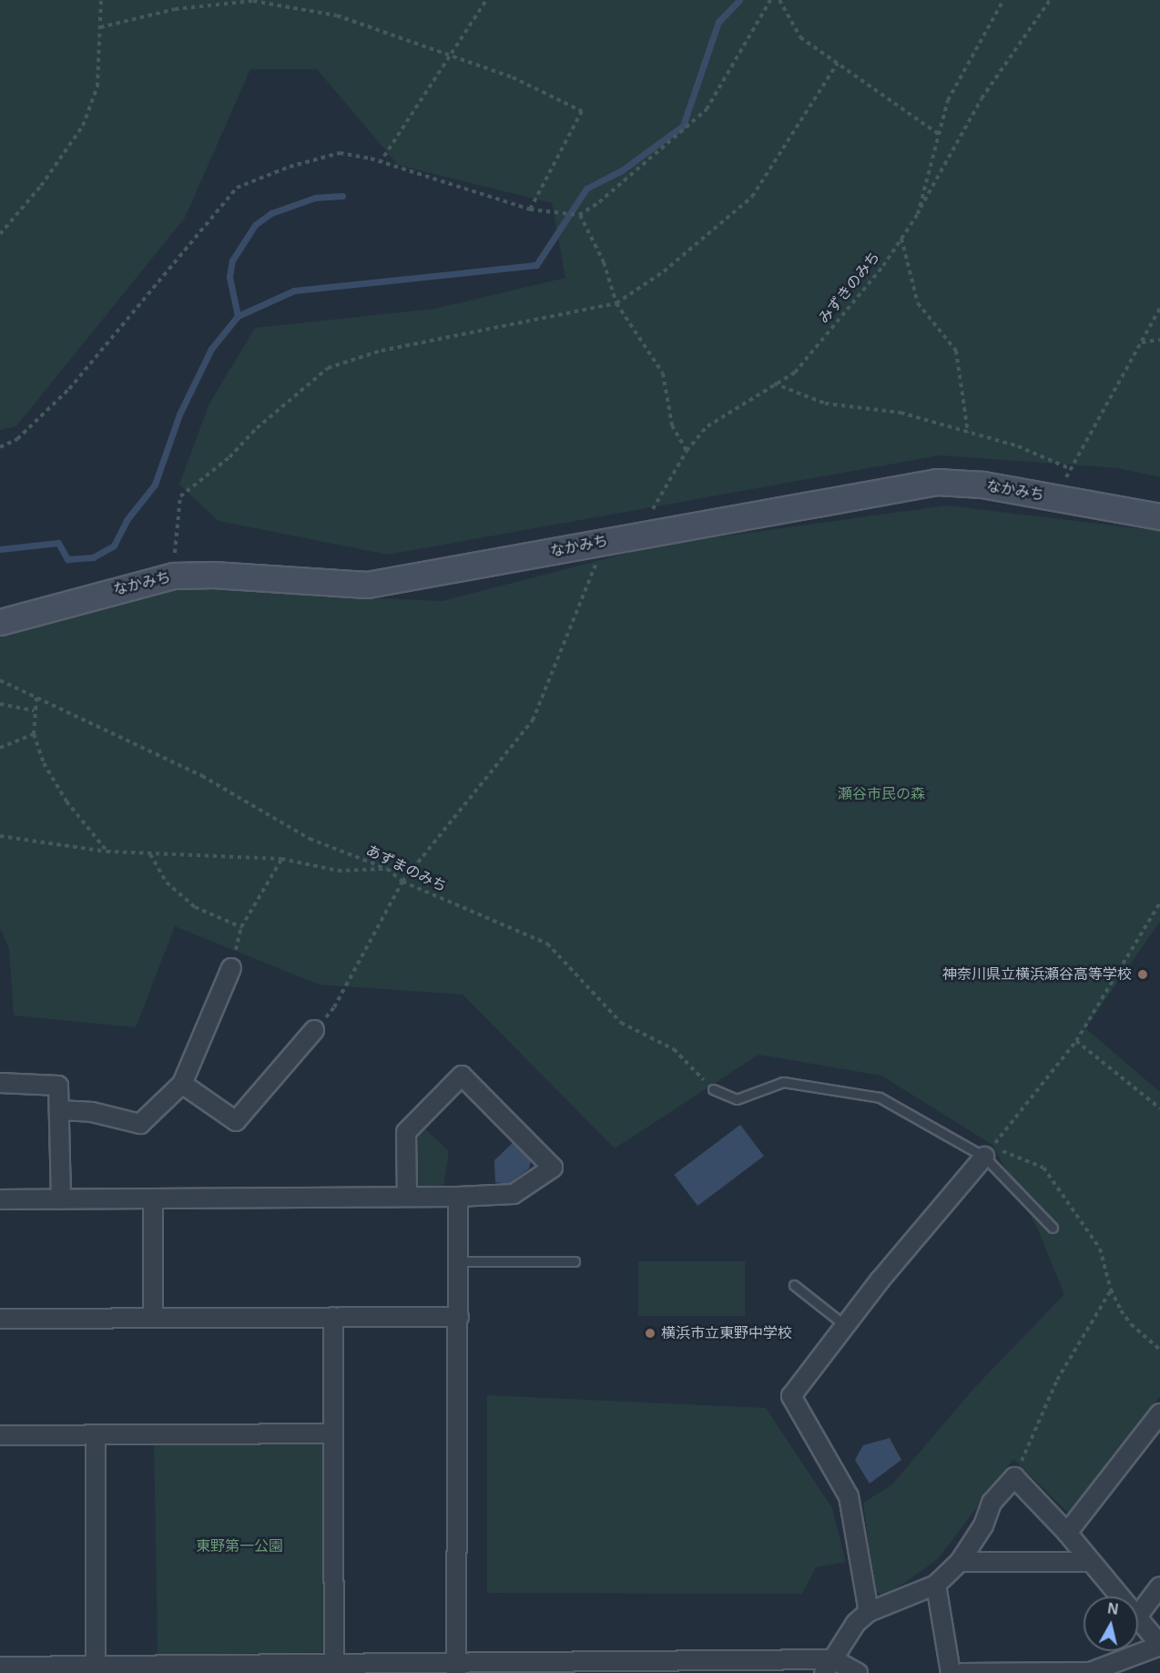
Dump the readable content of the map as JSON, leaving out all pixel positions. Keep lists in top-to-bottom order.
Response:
{
  "streets": {
    "street": ["なかみち"],
    "path": ["みずきのみち", "あずまのみち"]
  },
  "crossings": [
    ["みずきのみち", "なかみち"]
  ],
  "parks": ["瀬谷市民の森", "東野第一公園"],
  "places": ["神奈川県立横浜瀬谷高等学校", "横浜市立東野中学校"],
  "north": "top"
}
